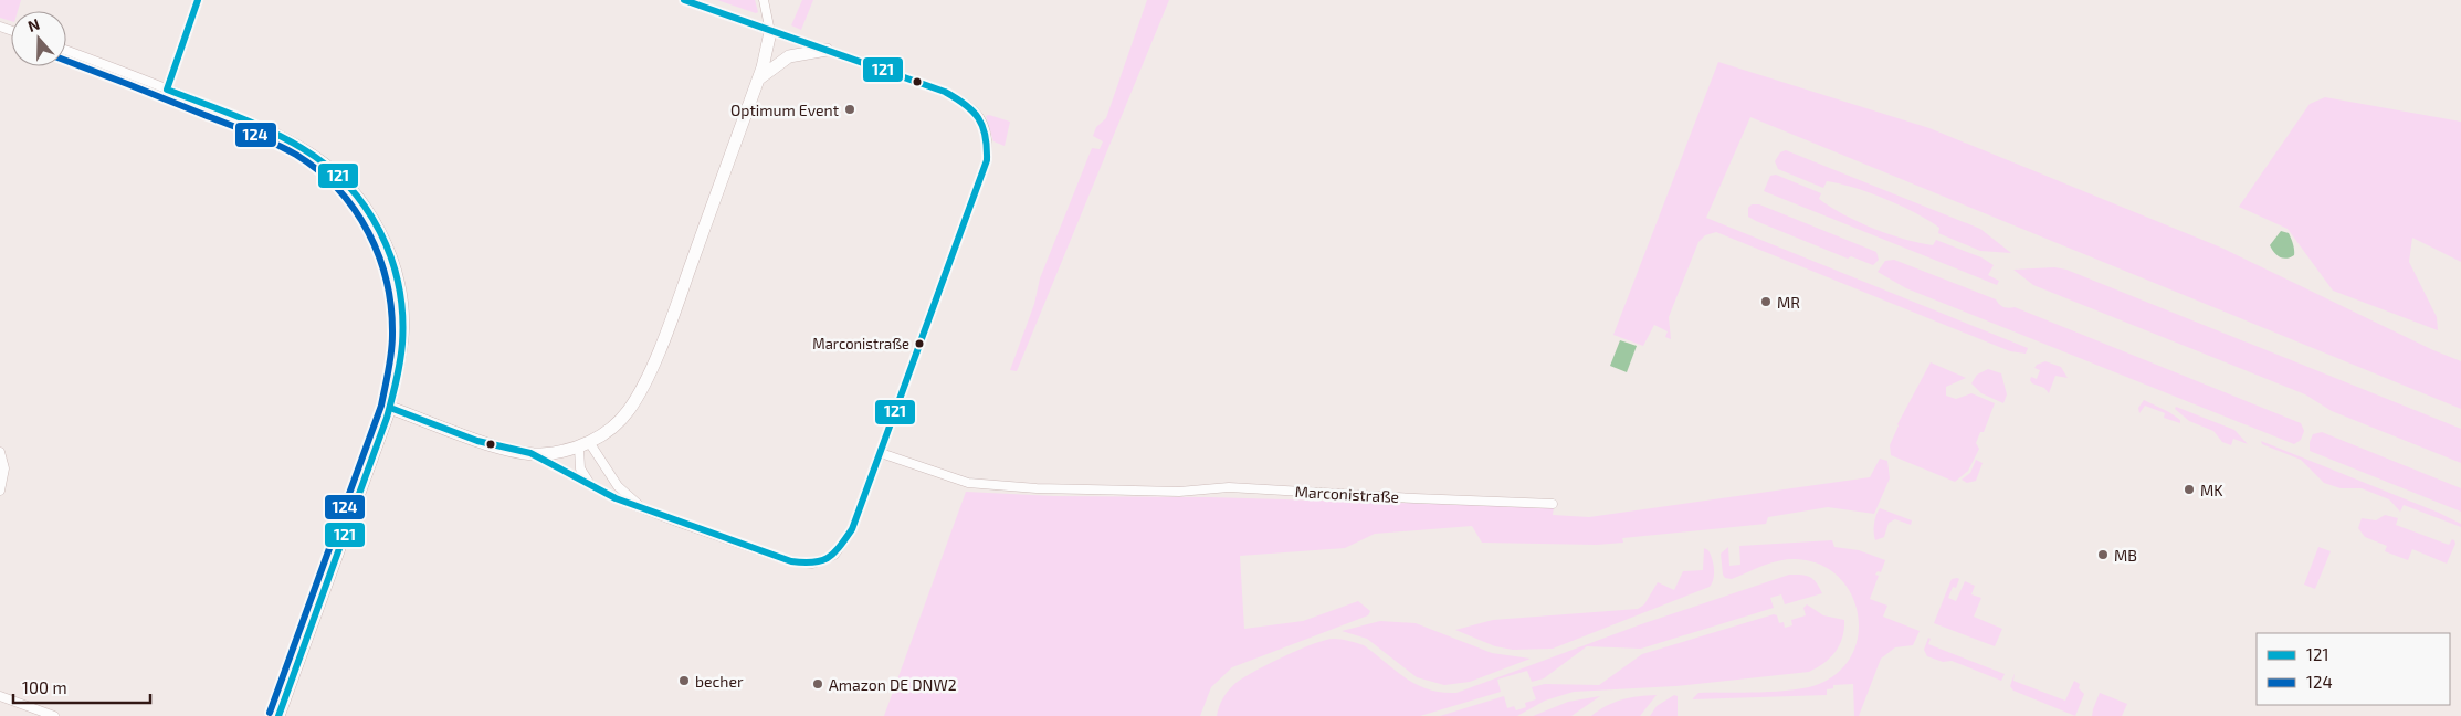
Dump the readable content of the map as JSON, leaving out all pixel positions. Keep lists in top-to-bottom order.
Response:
{
  "streets": {
    "street": ["Marconistraße"]
  },
  "places": [
    "Optimum Event",
    "MR",
    "Marconistraße",
    "MK",
    "MB",
    "becher",
    "Amazon DE DNW2"
  ],
  "lines": ["transit line 121", "transit line 124"],
  "legend": ["121", "124"],
  "scale_bar": "100 m",
  "north": "top"
}
